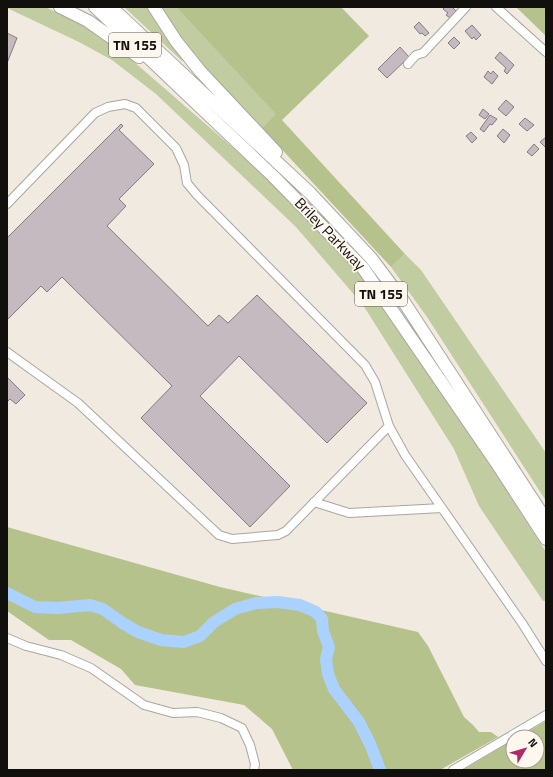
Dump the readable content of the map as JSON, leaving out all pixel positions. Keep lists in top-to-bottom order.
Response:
{
  "streets": {
    "highway": ["TN 155", "Briley Parkway"]
  },
  "north": "top right"
}
